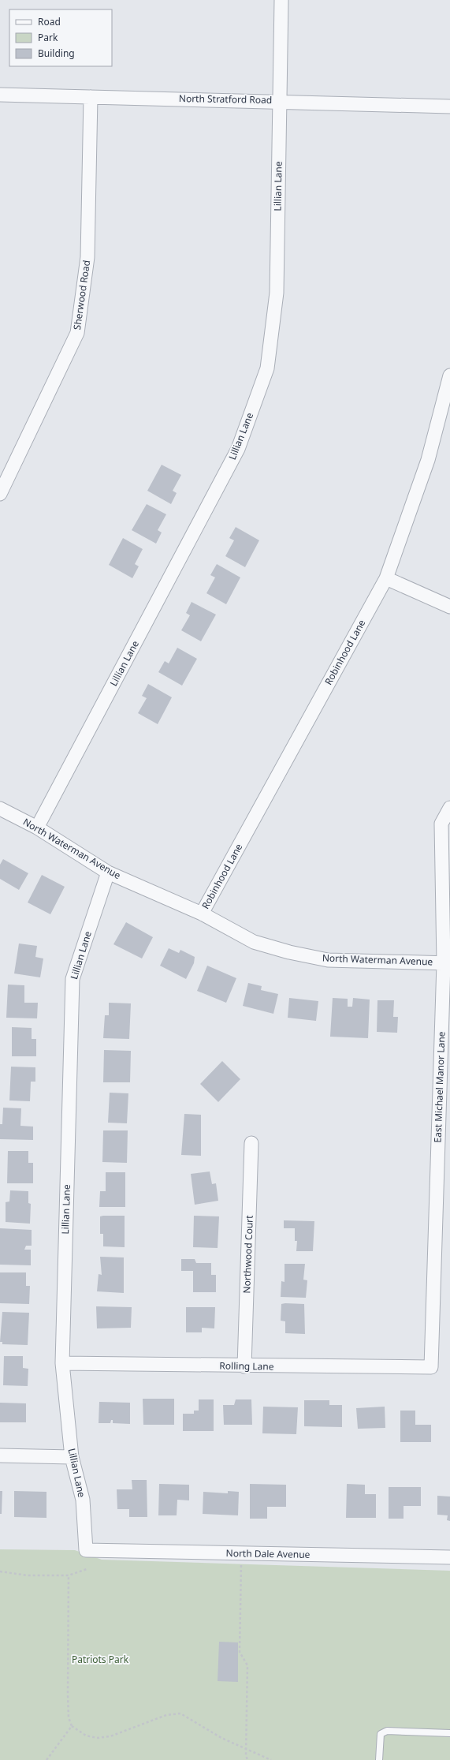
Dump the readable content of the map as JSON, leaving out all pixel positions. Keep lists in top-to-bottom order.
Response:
{
  "streets": {
    "street": [
      "North Stratford Road",
      "Lillian Lane",
      "Sherwood Road",
      "Robinhood Lane",
      "North Waterman Avenue",
      "East Michael Manor Lane",
      "Northwood Court",
      "Rolling Lane",
      "North Dale Avenue"
    ]
  },
  "crossings": [
    ["North Stratford Road", "Lillian Lane"],
    ["North Stratford Road", "Sherwood Road"],
    ["Lillian Lane", "North Waterman Avenue"],
    ["Lillian Lane", "Rolling Lane"],
    ["Lillian Lane", "North Dale Avenue"],
    ["Robinhood Lane", "North Waterman Avenue"],
    ["North Waterman Avenue", "East Michael Manor Lane"],
    ["East Michael Manor Lane", "Rolling Lane"],
    ["Northwood Court", "Rolling Lane"]
  ],
  "parks": ["Patriots Park"],
  "legend": ["Road", "Park", "Building"]
}
